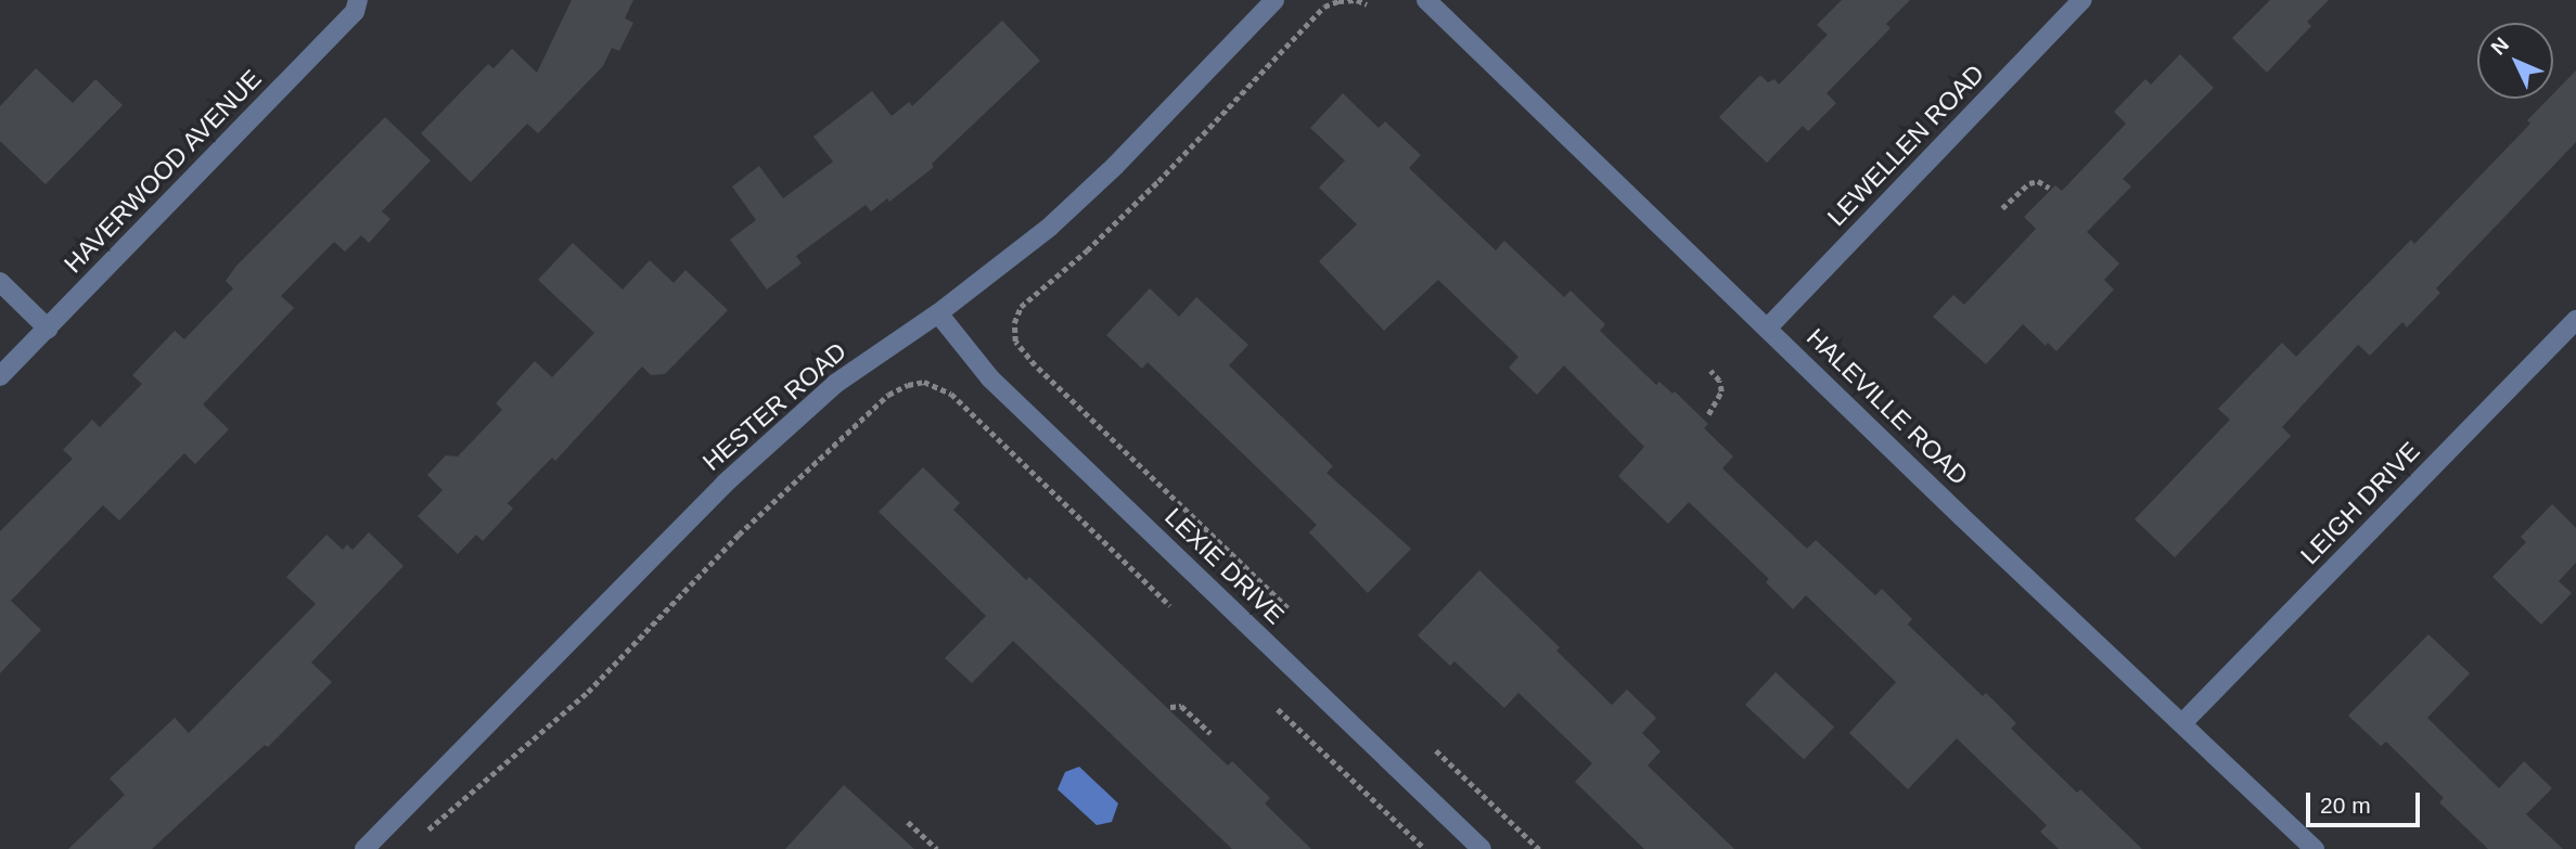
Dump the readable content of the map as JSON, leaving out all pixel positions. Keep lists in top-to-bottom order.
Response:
{
  "streets": {
    "street": [
      "LEWELLEN ROAD",
      "HAVERWOOD AVENUE",
      "HESTER ROAD",
      "HALEVILLE ROAD",
      "LEIGH DRIVE",
      "LEXIE DRIVE"
    ]
  },
  "crossings": [
    ["LEWELLEN ROAD", "HALEVILLE ROAD"],
    ["HESTER ROAD", "LEXIE DRIVE"],
    ["HALEVILLE ROAD", "LEIGH DRIVE"]
  ],
  "scale_bar": "20 m",
  "north": "top left"
}
